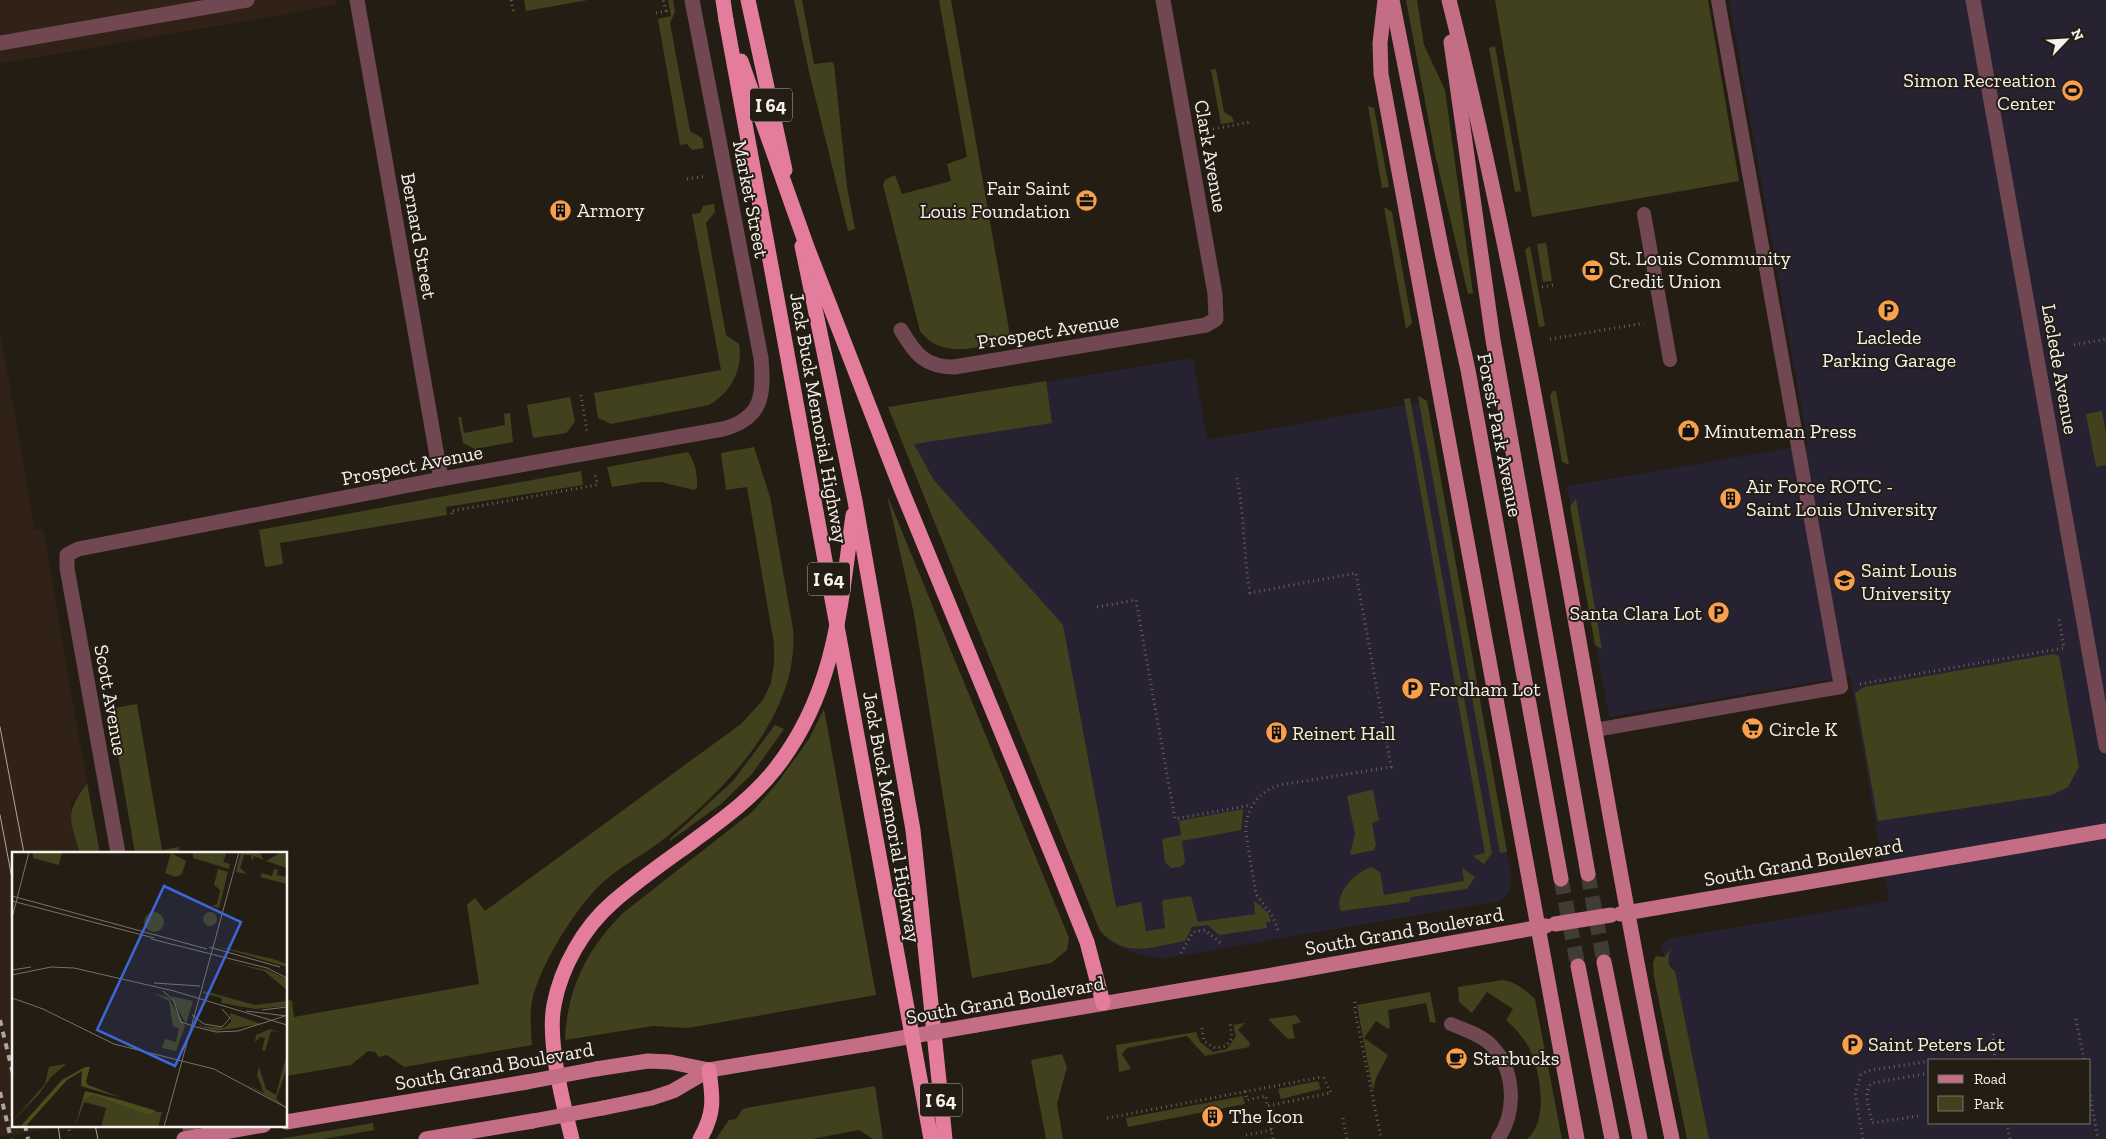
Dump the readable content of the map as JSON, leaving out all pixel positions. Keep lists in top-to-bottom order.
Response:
{
  "streets": {
    "highway": ["I 64", "Jack Buck Memorial Highway"],
    "main road": ["Forest Park Avenue", "South Grand Boulevard"],
    "street": [
      "Clark Avenue",
      "Market Street",
      "Bernard Street",
      "Prospect Avenue",
      "Laclede Avenue",
      "Scott Avenue"
    ]
  },
  "crossings": [
    ["Clark Avenue", "Prospect Avenue"],
    ["Market Street", "Prospect Avenue"],
    ["Bernard Street", "Prospect Avenue"],
    ["Prospect Avenue", "Scott Avenue"]
  ],
  "places": {
    "sports": ["Simon Recreation Center"],
    "office": ["Fair Saint Louis Foundation"],
    "building": [
      "Armory",
      "Air Force ROTC - Saint Louis University",
      "Reinert Hall",
      "The Icon"
    ],
    "bank": ["St. Louis Community Credit Union"],
    "parking": [
      "Laclede Parking Garage",
      "Santa Clara Lot",
      "Fordham Lot",
      "Saint Peters Lot"
    ],
    "shop": ["Minuteman Press"],
    "school or university": ["Saint Louis University"],
    "supermarket": ["Circle K"],
    "cafe": ["Starbucks"]
  },
  "legend": ["Road", "Park"],
  "north": "top right"
}
